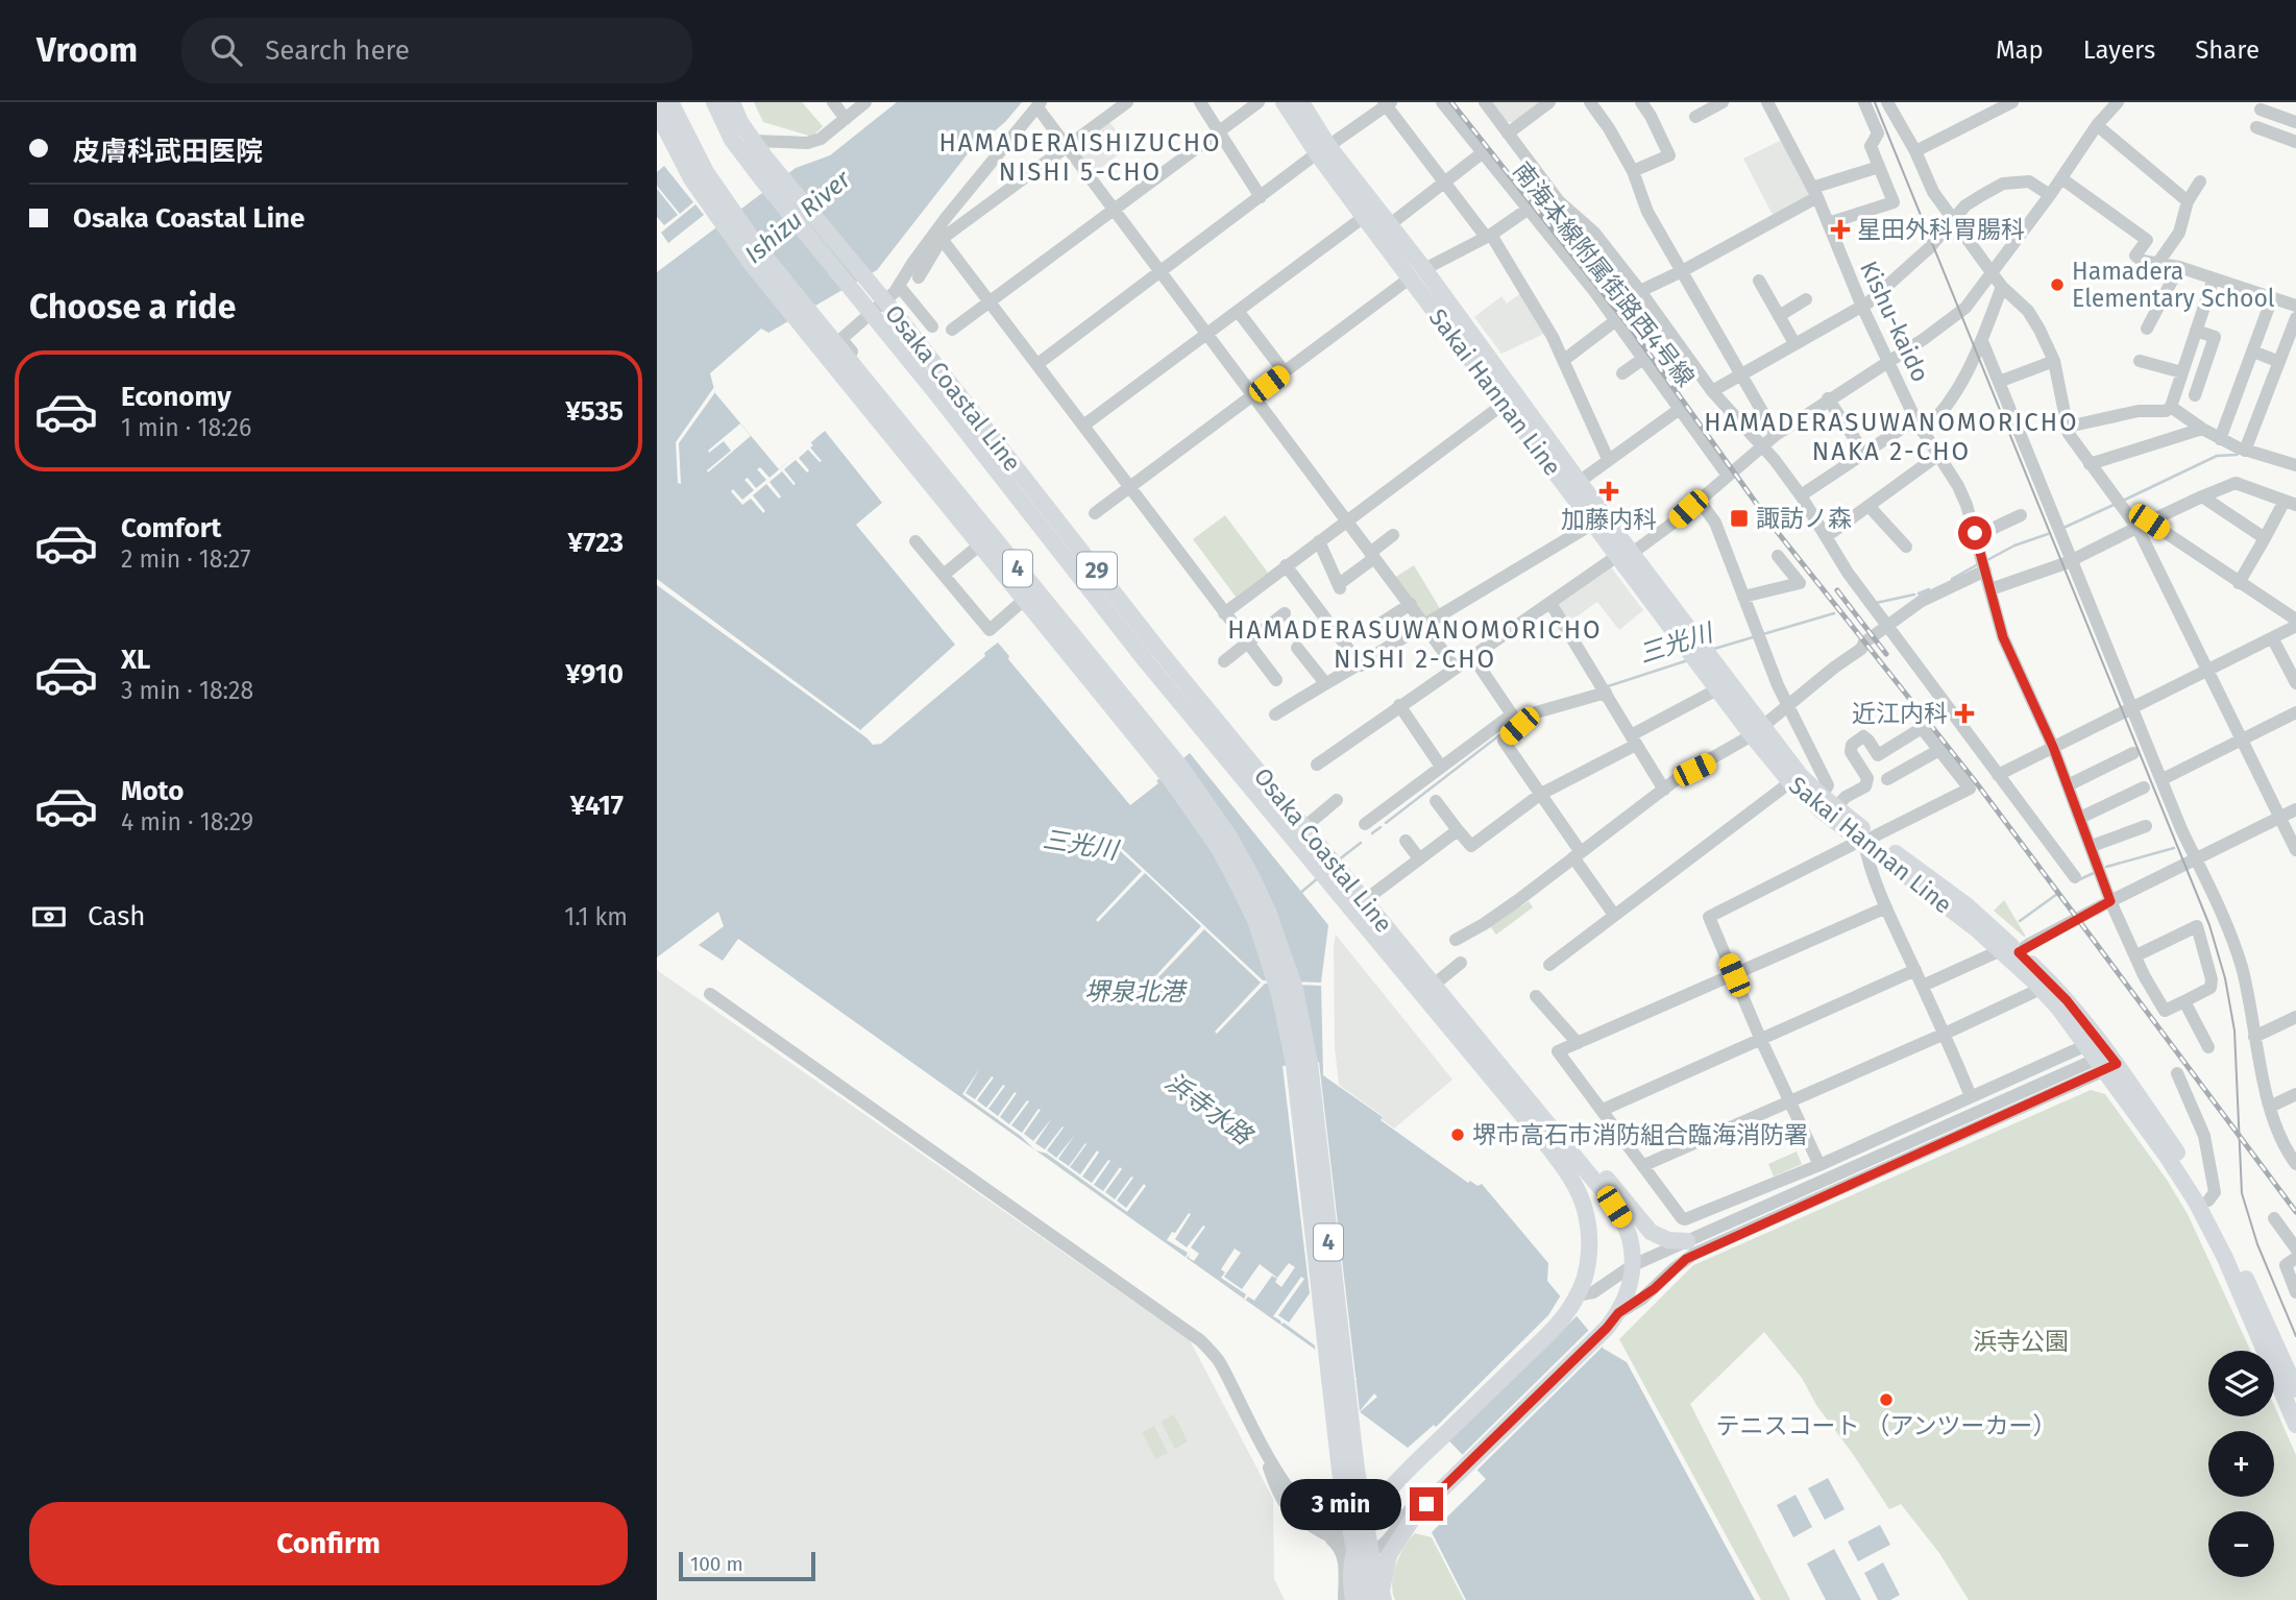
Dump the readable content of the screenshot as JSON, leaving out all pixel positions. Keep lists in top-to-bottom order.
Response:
{
  "streets": {
    "highway": ["4"],
    "main road": ["Osaka Coastal Line", "Sakai Hannan Line", "29"],
    "street": ["南海本線附属街路西4号線", "Kishu-kaido"]
  },
  "crossings": [
    ["Osaka Coastal Line", "4"]
  ],
  "districts": ["HAMADERAISHIZUCHO NISHI 5-CHO", "HAMADERASUWANOMORICHO NAKA 2-CHO", "HAMADERASUWANOMORICHO NISHI 2-CHO"],
  "water": [
    "Ishizu River",
    "三光川",
    "堺泉北港",
    "浜寺水路"
  ],
  "parks": ["浜寺公園"],
  "places": {
    "health": ["星田外科胃腸科", "加藤内科", "近江内科"],
    "other": ["Hamadera Elementary School", "堺市高石市消防組合臨海消防署", "テニスコート （アンツーカー）"],
    "transit": ["諏訪ノ森"]
  },
  "scale_bar": "100 m",
  "page": {
    "header": "Vroom",
    "search": "Search here",
    "nav": ["Map", "Layers", "Share"],
    "banner": ["皮膚科武田医院", "Osaka Coastal Line"],
    "heading": "Choose a ride",
    "list": [
      {
        "name": "Economy",
        "note": "1 min · 18:26",
        "value": "¥535"
      },
      {
        "name": "Comfort",
        "note": "2 min · 18:27",
        "value": "¥723"
      },
      {
        "name": "XL",
        "note": "3 min · 18:28",
        "value": "¥910"
      },
      {
        "name": "Moto",
        "note": "4 min · 18:29",
        "value": "¥417"
      }
    ],
    "pay": ["Cash", "1.1 km"],
    "map_buttons": ["+", "−"],
    "bubble": "3 min",
    "buttons": "Confirm",
    "scale": "100 m"
  }
}
